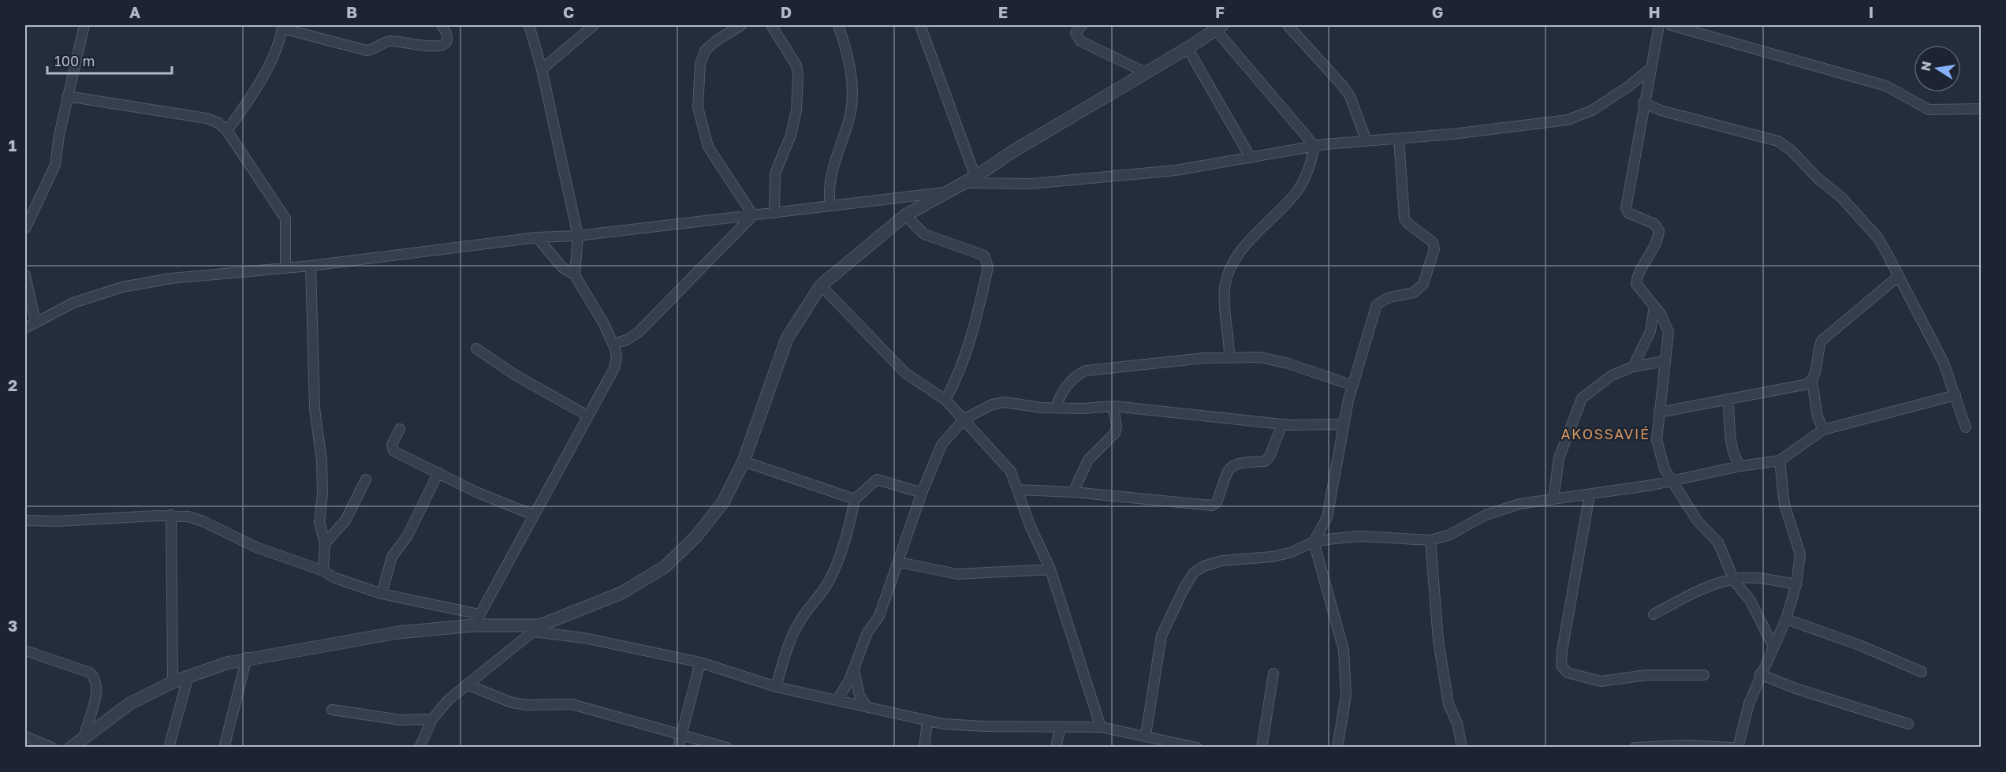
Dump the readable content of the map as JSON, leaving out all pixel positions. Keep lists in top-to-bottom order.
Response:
{
  "districts": ["AKOSSAVIÉ"],
  "scale_bar": "100 m",
  "north": "left",
  "grid": {
    "columns": [
      "A",
      "B",
      "C",
      "D",
      "E",
      "F",
      "G",
      "H",
      "I"
    ],
    "rows": ["1", "2", "3"]
  }
}
